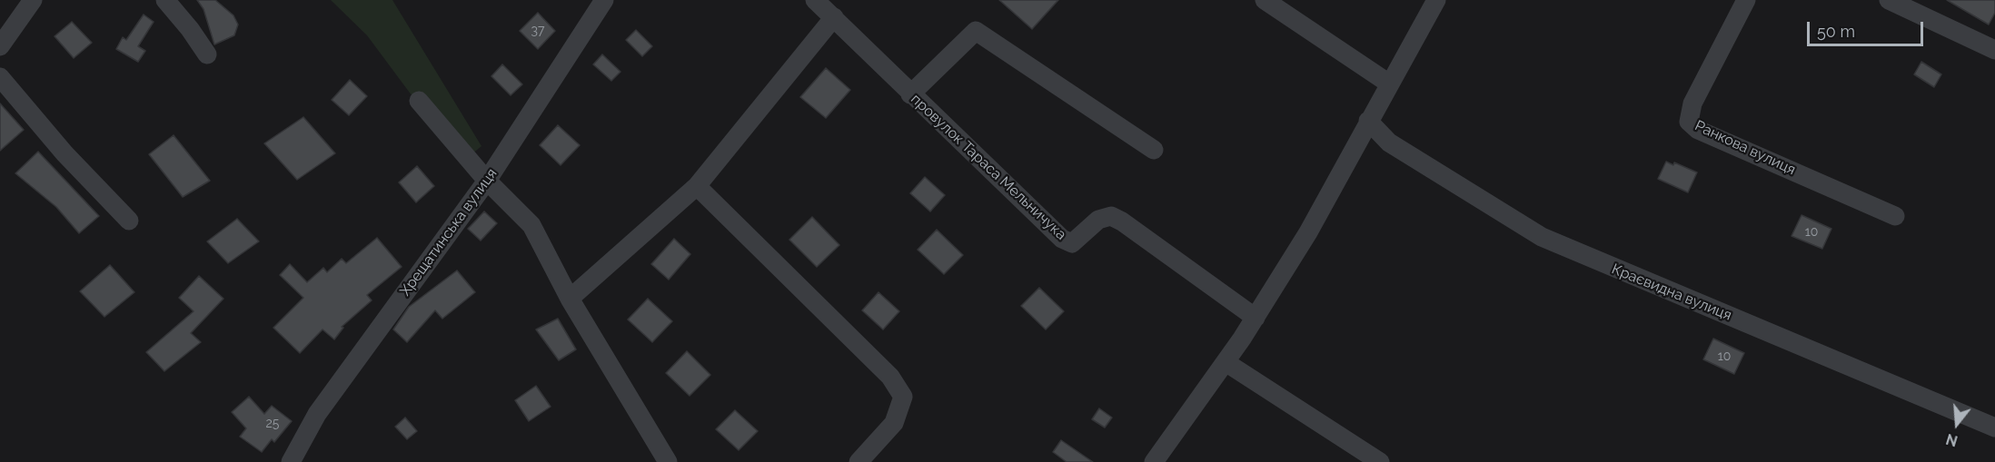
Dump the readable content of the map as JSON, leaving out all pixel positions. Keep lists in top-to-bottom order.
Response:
{
  "streets": {
    "street": [
      "Ранкова вулиця",
      "провулок Тараса Мельничука",
      "Хрещатинська вулиця",
      "Краєвидна вулиця"
    ]
  },
  "house_numbers": [
    "37",
    "10",
    "10",
    "25"
  ],
  "scale_bar": "50 m",
  "north": "bottom"
}
